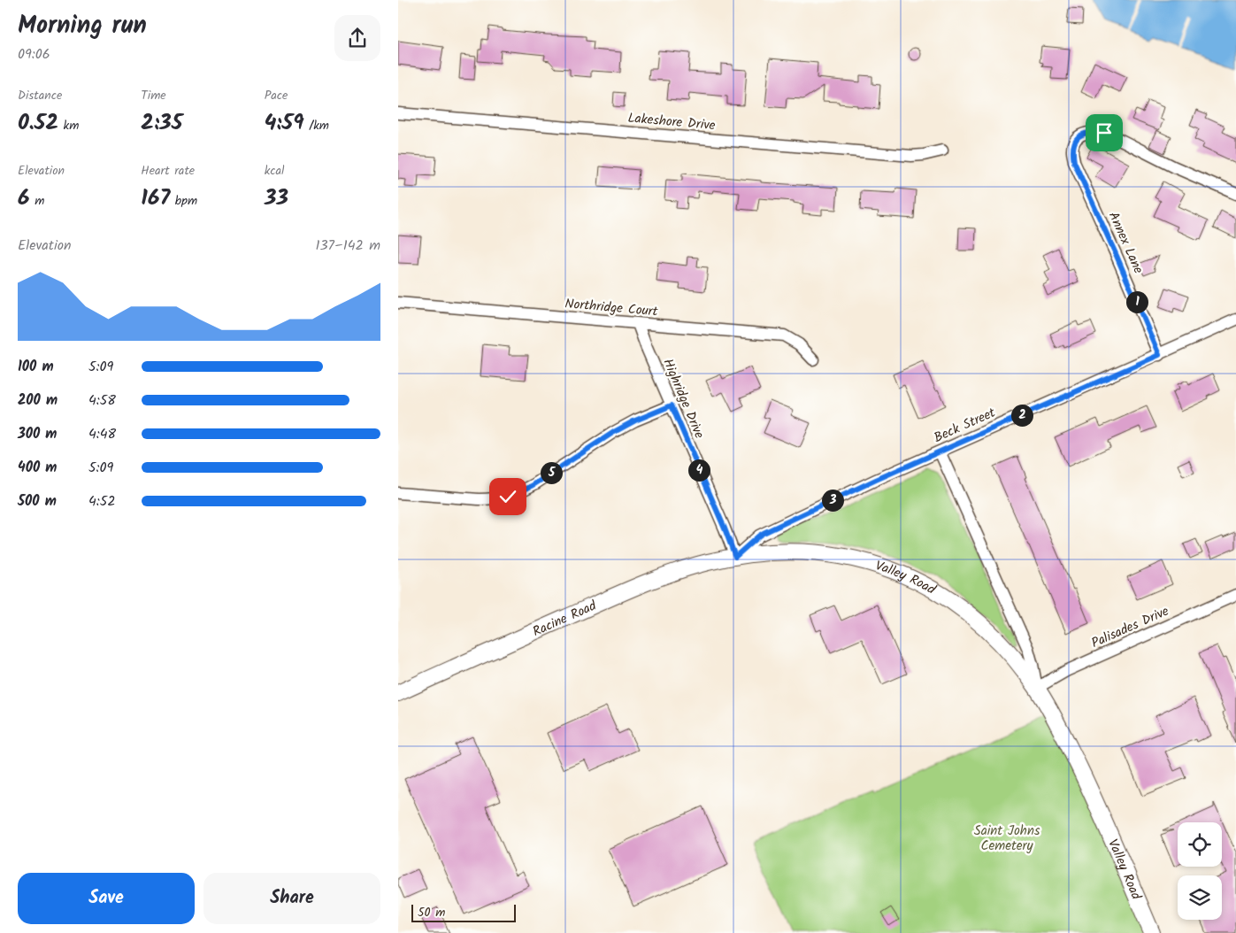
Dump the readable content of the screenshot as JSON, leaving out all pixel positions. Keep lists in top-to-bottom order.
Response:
{
  "streets": {
    "main road": ["Valley Road", "Racine Road"],
    "street": [
      "Lakeshore Drive",
      "Annex Lane",
      "Northridge Court",
      "Highridge Drive",
      "Beck Street",
      "Palisades Drive"
    ]
  },
  "crossings": [
    ["Annex Lane", "Beck Street"],
    ["Northridge Court", "Highridge Drive"],
    ["Highridge Drive", "Beck Street"],
    ["Highridge Drive", "Valley Road"],
    ["Highridge Drive", "Racine Road"],
    ["Beck Street", "Valley Road"],
    ["Beck Street", "Racine Road"],
    ["Valley Road", "Racine Road"],
    ["Valley Road", "Palisades Drive"]
  ],
  "parks": ["Saint Johns Cemetery"],
  "scale_bar": "50 m",
  "page": {
    "heading": ["Morning run", "09:06"],
    "stats": [
      ["Distance", "0.52 km"],
      ["Time", "2:35"],
      ["Pace", "4:59 /km"],
      ["Elevation", "6 m"],
      ["Heart rate", "167 bpm"],
      ["kcal", "33"]
    ],
    "chart": ["Elevation", "137–142 m"],
    "pins": [
      "1",
      "2",
      "4",
      "5",
      "3"
    ],
    "list": [
      {
        "name": "100 m",
        "note": "5:09"
      },
      {
        "name": "200 m",
        "note": "4:58"
      },
      {
        "name": "300 m",
        "note": "4:48"
      },
      {
        "name": "400 m",
        "note": "5:09"
      },
      {
        "name": "500 m",
        "note": "4:52"
      }
    ],
    "buttons": ["Save", "Share"],
    "scale": "50 m"
  }
}
